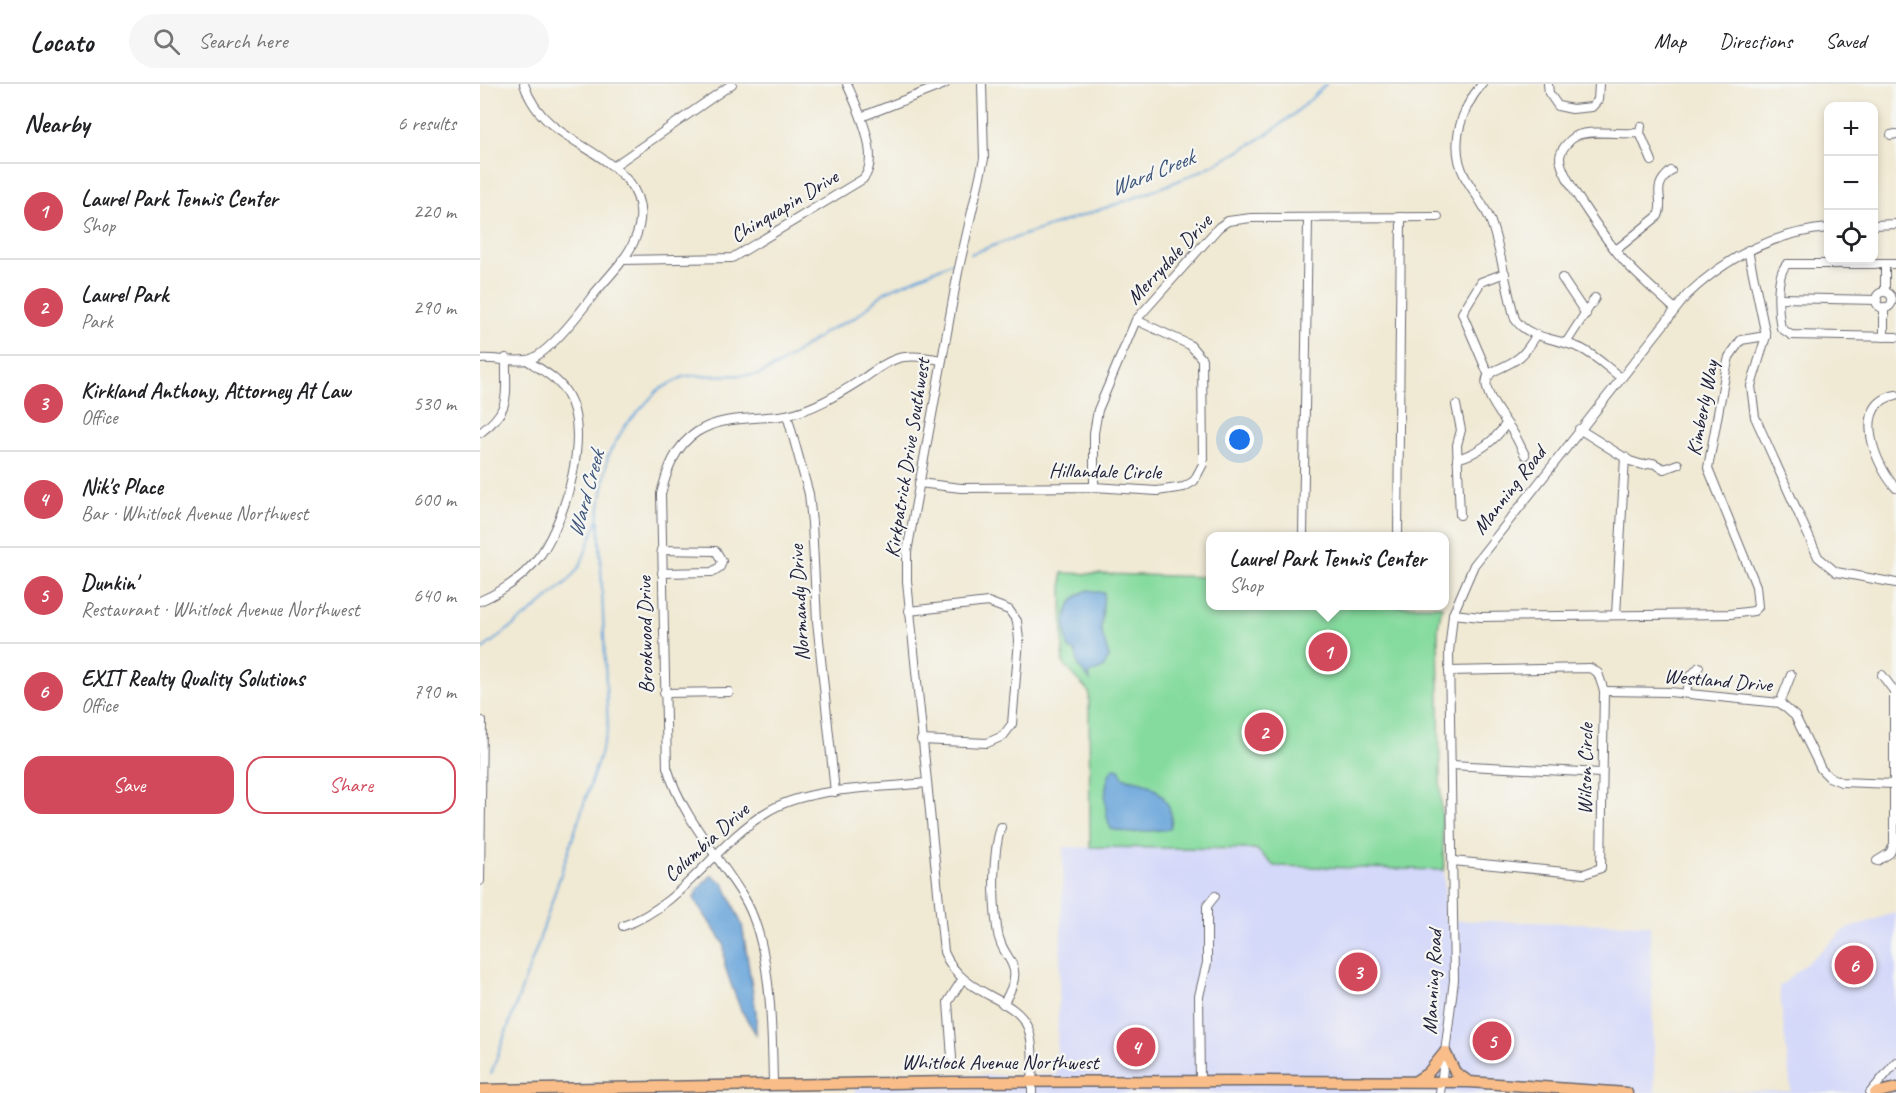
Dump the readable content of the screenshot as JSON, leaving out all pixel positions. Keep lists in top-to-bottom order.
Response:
{
  "streets": {
    "highway": ["Whitlock Avenue Northwest"],
    "street": [
      "Chinquapin Drive",
      "Merrydale Drive",
      "Kimberly Way",
      "Kirkpatrick Drive Southwest",
      "Hillandale Circle",
      "Manning Road",
      "Normandy Drive",
      "Brookwood Drive",
      "Westland Drive",
      "Wilson Circle",
      "Columbia Drive"
    ]
  },
  "crossings": [
    ["Merrydale Drive", "Hillandale Circle"],
    ["Kirkpatrick Drive Southwest", "Hillandale Circle"],
    ["Kirkpatrick Drive Southwest", "Brookwood Drive"],
    ["Kirkpatrick Drive Southwest", "Columbia Drive"],
    ["Kirkpatrick Drive Southwest", "Whitlock Avenue Northwest"],
    ["Manning Road", "Wilson Circle"],
    ["Manning Road", "Whitlock Avenue Northwest"],
    ["Normandy Drive", "Brookwood Drive"],
    ["Normandy Drive", "Columbia Drive"],
    ["Brookwood Drive", "Columbia Drive"],
    ["Brookwood Drive", "Whitlock Avenue Northwest"],
    ["Westland Drive", "Wilson Circle"]
  ],
  "water": ["Ward Creek"],
  "page": {
    "header": "Locato",
    "search": "Search here",
    "nav": ["Map", "Directions", "Saved"],
    "heading": ["Nearby", "6 results"],
    "map_buttons": ["+", "−"],
    "list": [
      {
        "mark": "1",
        "name": "Laurel Park Tennis Center",
        "note": "Shop",
        "value": "220 m"
      },
      {
        "mark": "2",
        "name": "Laurel Park",
        "note": "Park",
        "value": "290 m"
      },
      {
        "mark": "3",
        "name": "Kirkland Anthony, Attorney At Law",
        "note": "Office",
        "value": "530 m"
      },
      {
        "mark": "4",
        "name": "Nik's Place",
        "note": "Bar · Whitlock Avenue Northwest",
        "value": "600 m"
      },
      {
        "mark": "5",
        "name": "Dunkin'",
        "note": "Restaurant · Whitlock Avenue Northwest",
        "value": "640 m"
      },
      {
        "mark": "6",
        "name": "EXIT Realty Quality Solutions",
        "note": "Office",
        "value": "790 m"
      }
    ],
    "popup": ["Laurel Park Tennis Center", "Shop"],
    "pins": [
      "1",
      "2",
      "6",
      "3",
      "5",
      "4"
    ],
    "buttons": ["Save", "Share"]
  }
}
